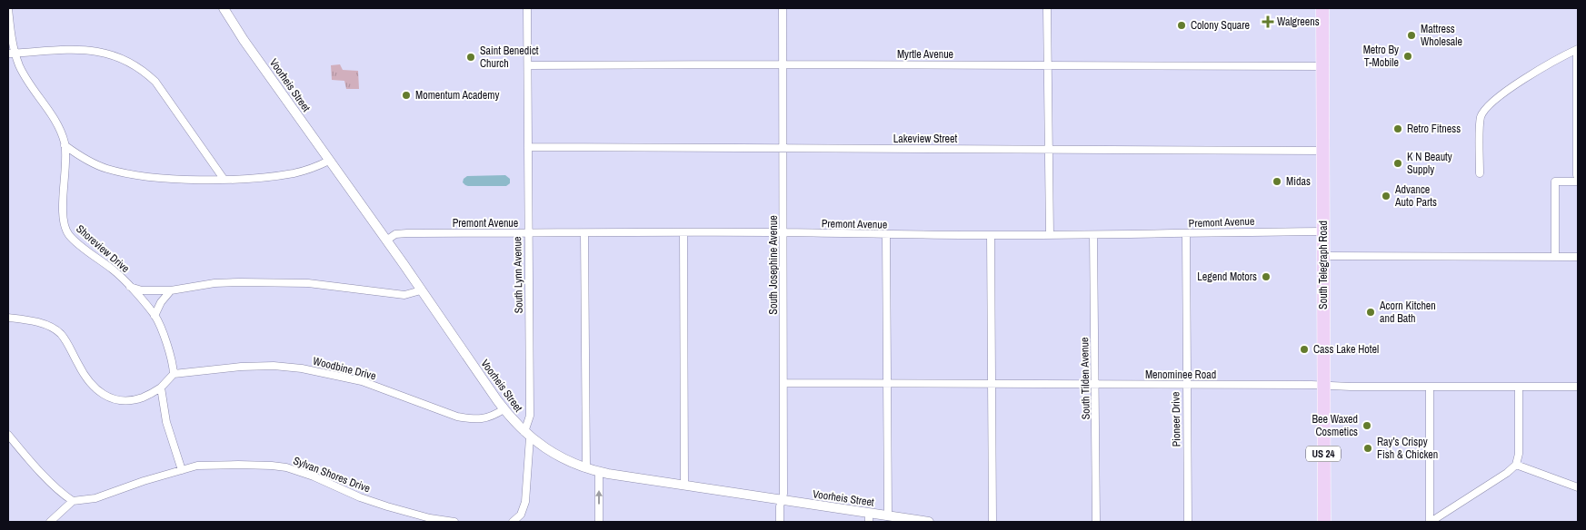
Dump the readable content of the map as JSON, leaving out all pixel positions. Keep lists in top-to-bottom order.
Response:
{
  "streets": {
    "highway": ["South Telegraph Road", "US 24"],
    "street": [
      "Myrtle Avenue",
      "Voorheis Street",
      "Lakeview Street",
      "Premont Avenue",
      "Shoreview Drive",
      "South Josephine Avenue",
      "South Lynn Avenue",
      "Woodbine Drive",
      "Menominee Road",
      "South Tilden Avenue",
      "Pioneer Drive",
      "Sylvan Shores Drive"
    ]
  },
  "crossings": [
    ["Myrtle Avenue", "South Josephine Avenue"],
    ["Myrtle Avenue", "South Telegraph Road"],
    ["Myrtle Avenue", "South Lynn Avenue"],
    ["Voorheis Street", "Premont Avenue"],
    ["Voorheis Street", "South Josephine Avenue"],
    ["Voorheis Street", "South Lynn Avenue"],
    ["Voorheis Street", "Woodbine Drive"],
    ["Lakeview Street", "South Josephine Avenue"],
    ["Lakeview Street", "South Telegraph Road"],
    ["Lakeview Street", "South Lynn Avenue"],
    ["Premont Avenue", "South Josephine Avenue"],
    ["Premont Avenue", "South Telegraph Road"],
    ["Premont Avenue", "South Lynn Avenue"],
    ["Premont Avenue", "South Tilden Avenue"],
    ["Premont Avenue", "Pioneer Drive"],
    ["Shoreview Drive", "Woodbine Drive"],
    ["South Josephine Avenue", "Menominee Road"],
    ["South Telegraph Road", "Menominee Road"],
    ["Menominee Road", "South Tilden Avenue"],
    ["Menominee Road", "Pioneer Drive"]
  ],
  "places": {
    "health": ["Walgreens"],
    "other": [
      "Colony Square",
      "Mattress Wholesale",
      "Metro By T-Mobile",
      "Saint Benedict Church",
      "Momentum Academy",
      "Retro Fitness",
      "K N Beauty Supply",
      "Midas",
      "Advance Auto Parts",
      "Legend Motors",
      "Acorn Kitchen and Bath",
      "Cass Lake Hotel",
      "Bee Waxed Cosmetics",
      "Ray’s Crispy Fish & Chicken"
    ]
  }
}
